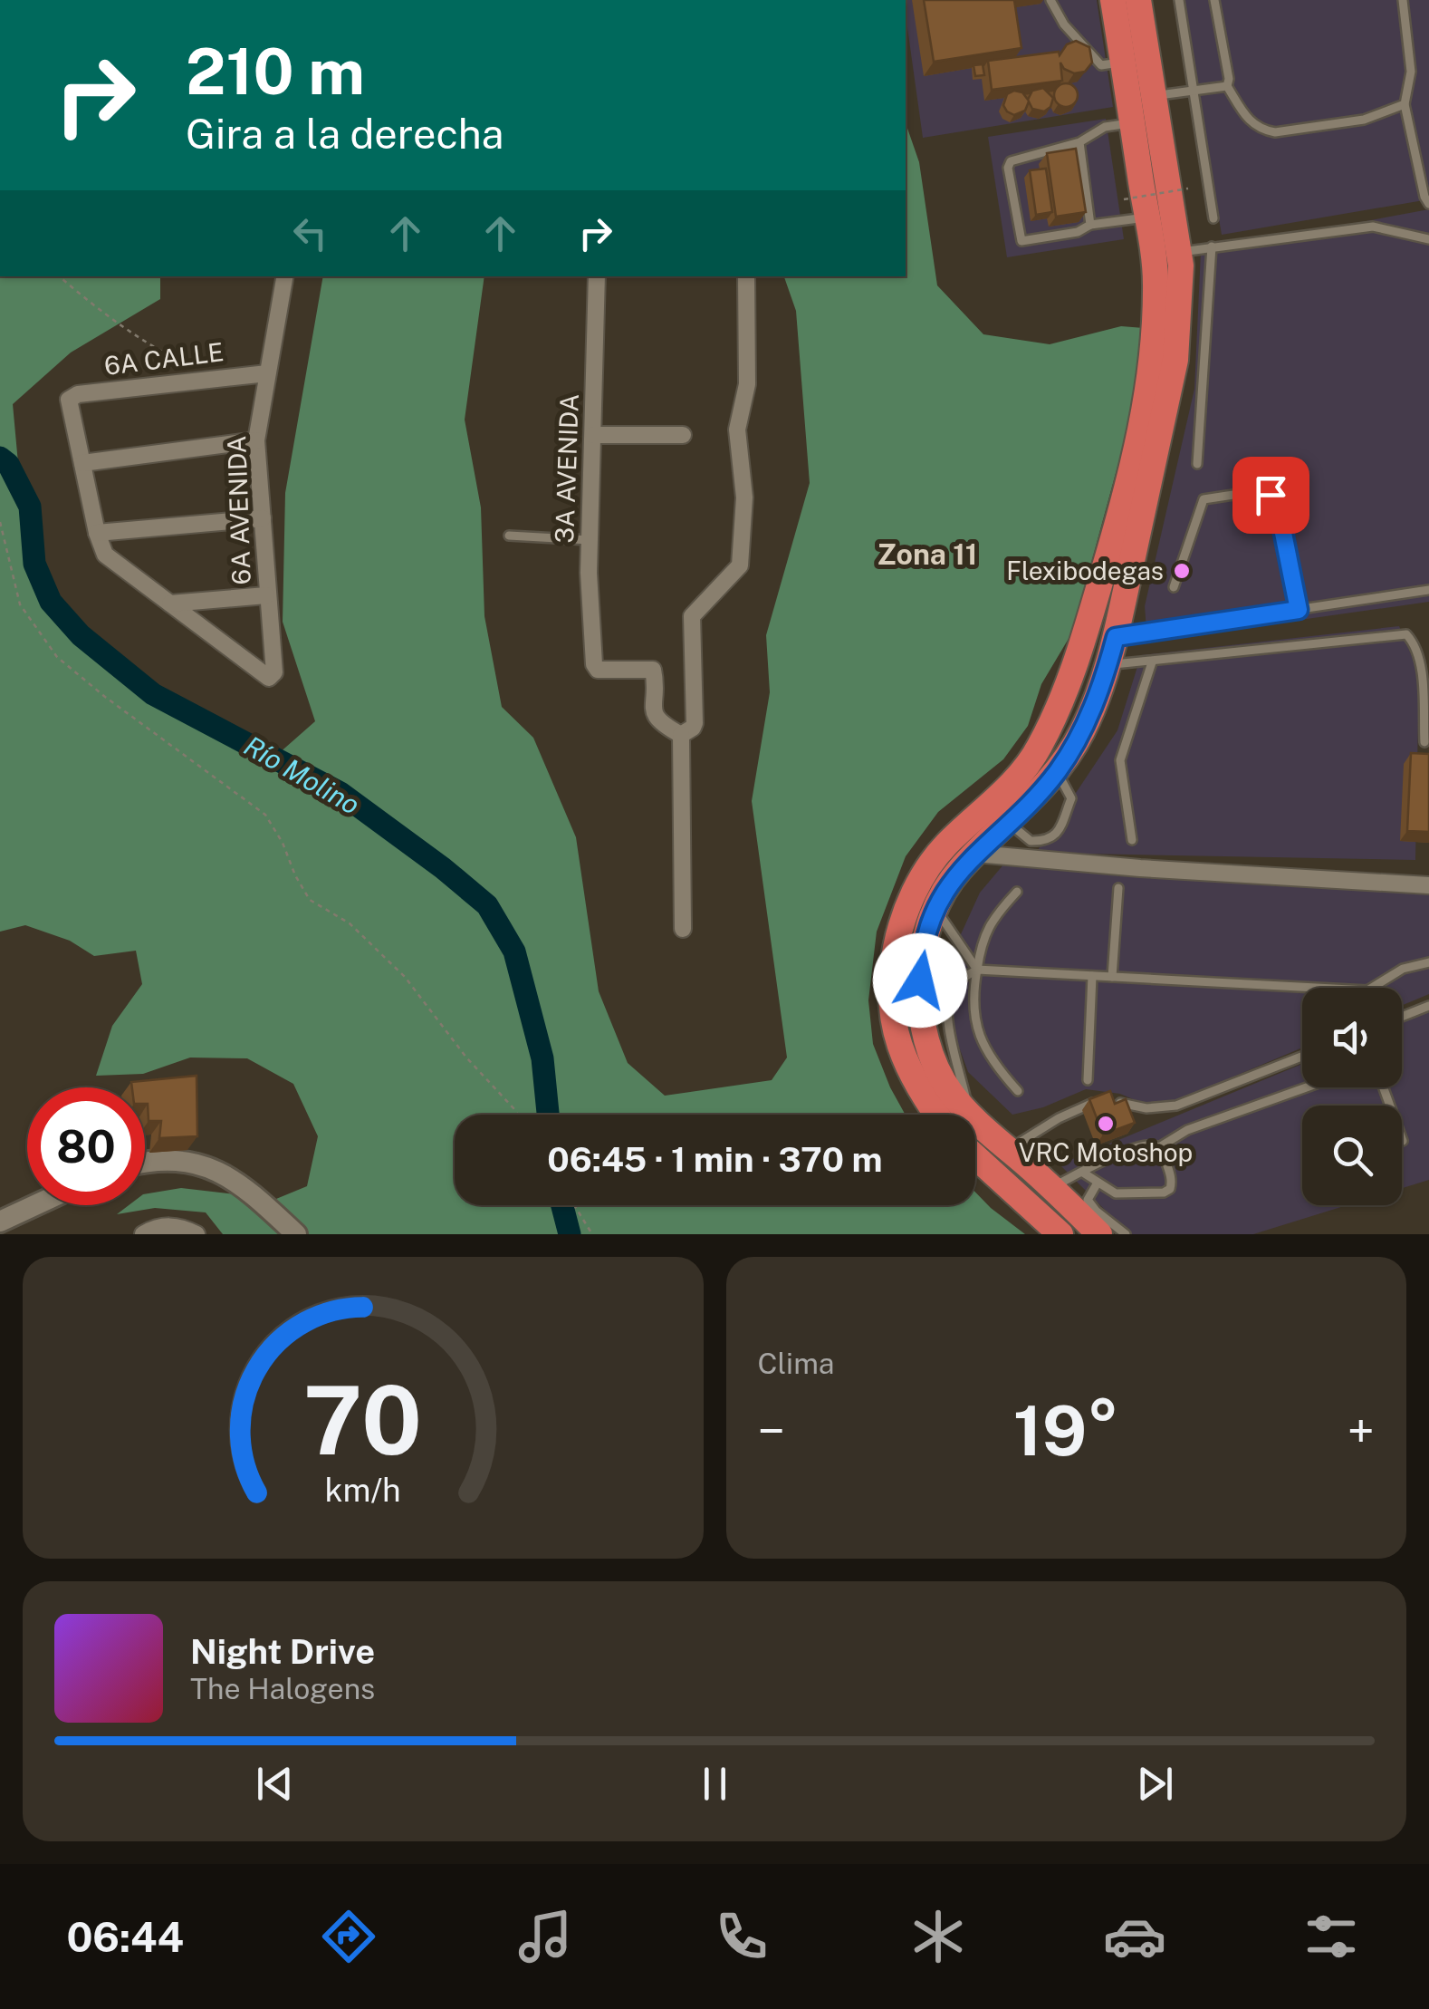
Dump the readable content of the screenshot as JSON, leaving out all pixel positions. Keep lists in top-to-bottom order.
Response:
{
  "streets": {
    "street": ["6A CALLE", "3A AVENIDA", "6A AVENIDA"]
  },
  "crossings": [
    ["6A CALLE", "6A AVENIDA"]
  ],
  "districts": ["Zona 11"],
  "water": ["Río Molino"],
  "places": ["Flexibodegas", "VRC Motoshop"],
  "page": {
    "turn": ["210 m", "Gira a la derecha"],
    "limit": "80",
    "trip": "06:45 · 1 min · 370 m",
    "tile": "Clima",
    "heat": ["−", "19°", "+"],
    "song": ["Night Drive", "The Halogens"],
    "tabs": "06:44",
    "gauge": ["70", "km/h"]
  }
}
